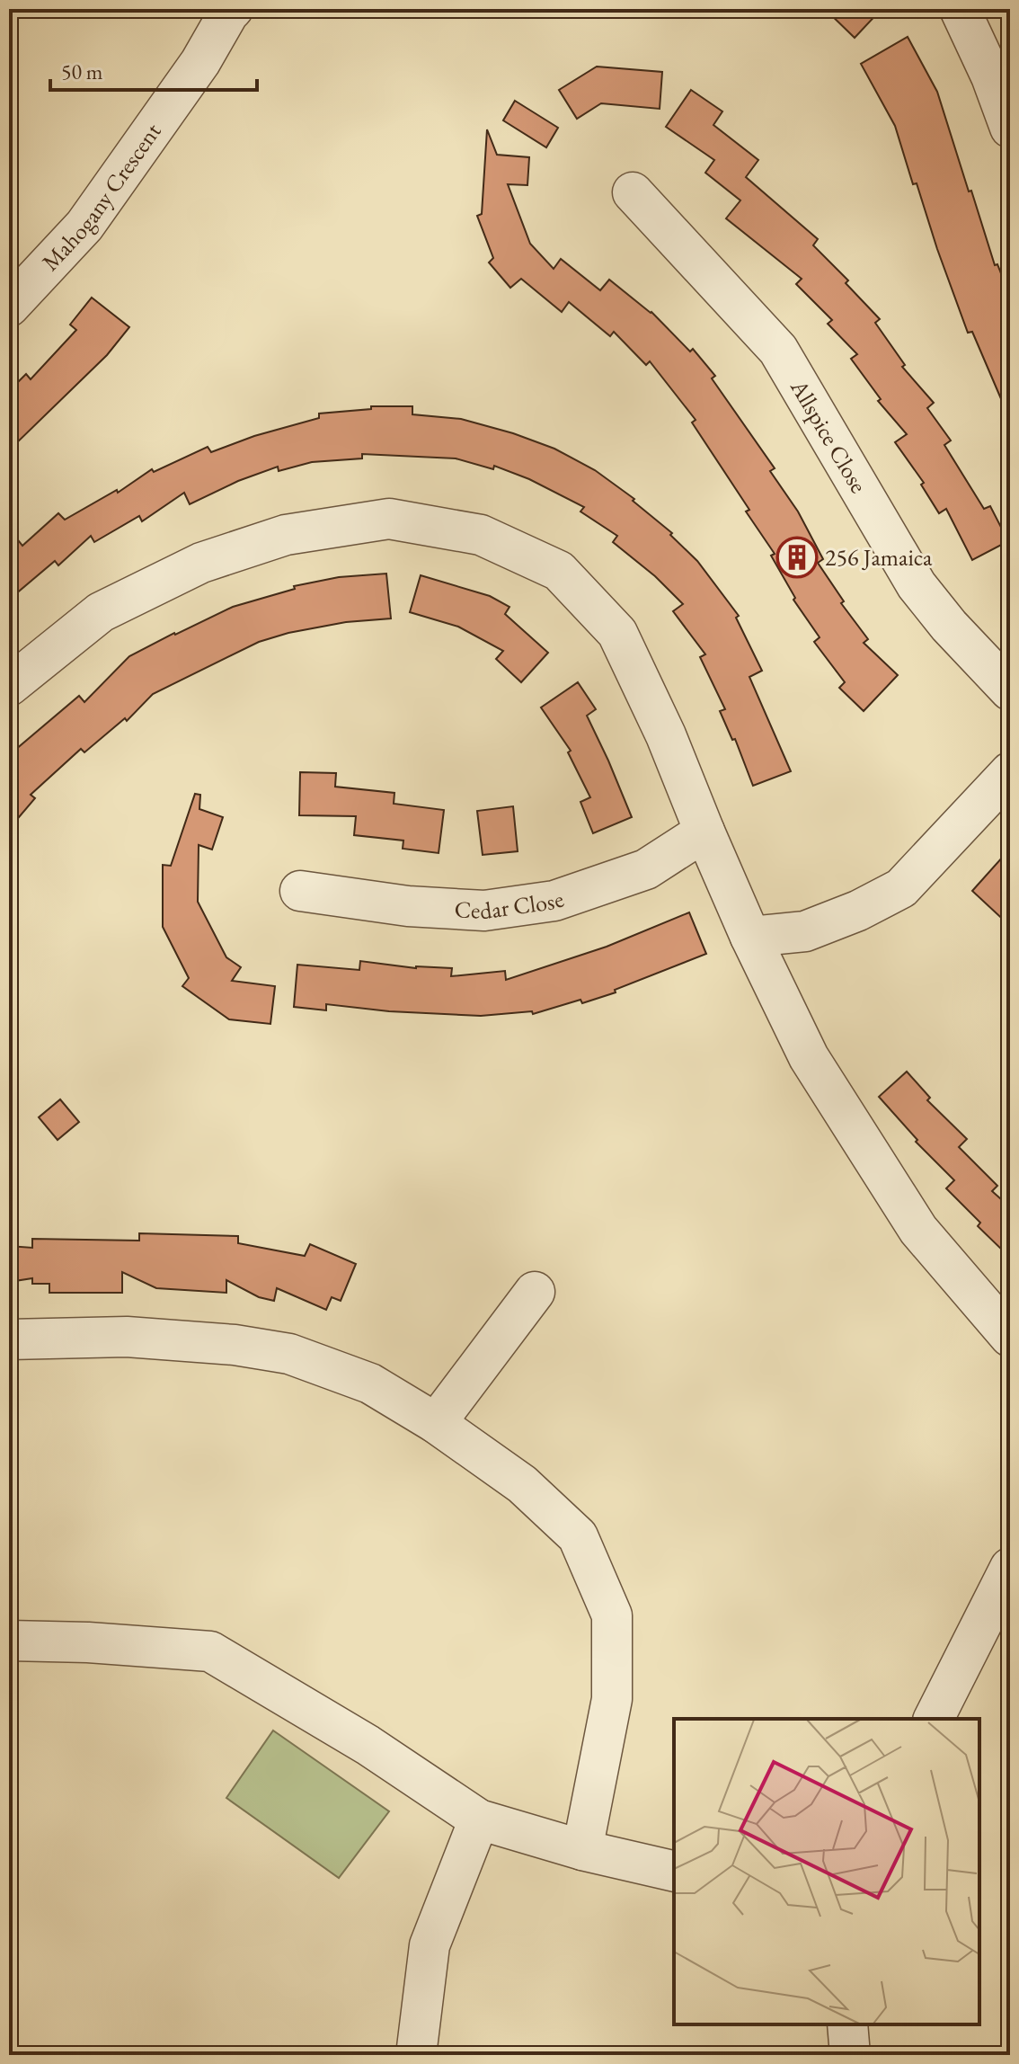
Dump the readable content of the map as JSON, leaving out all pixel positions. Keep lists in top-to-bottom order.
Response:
{
  "streets": {
    "street": ["Mahogany Crescent", "Allspice Close", "Cedar Close"]
  },
  "places": {
    "building": ["256 Jamaica"]
  },
  "scale_bar": "50 m"
}
